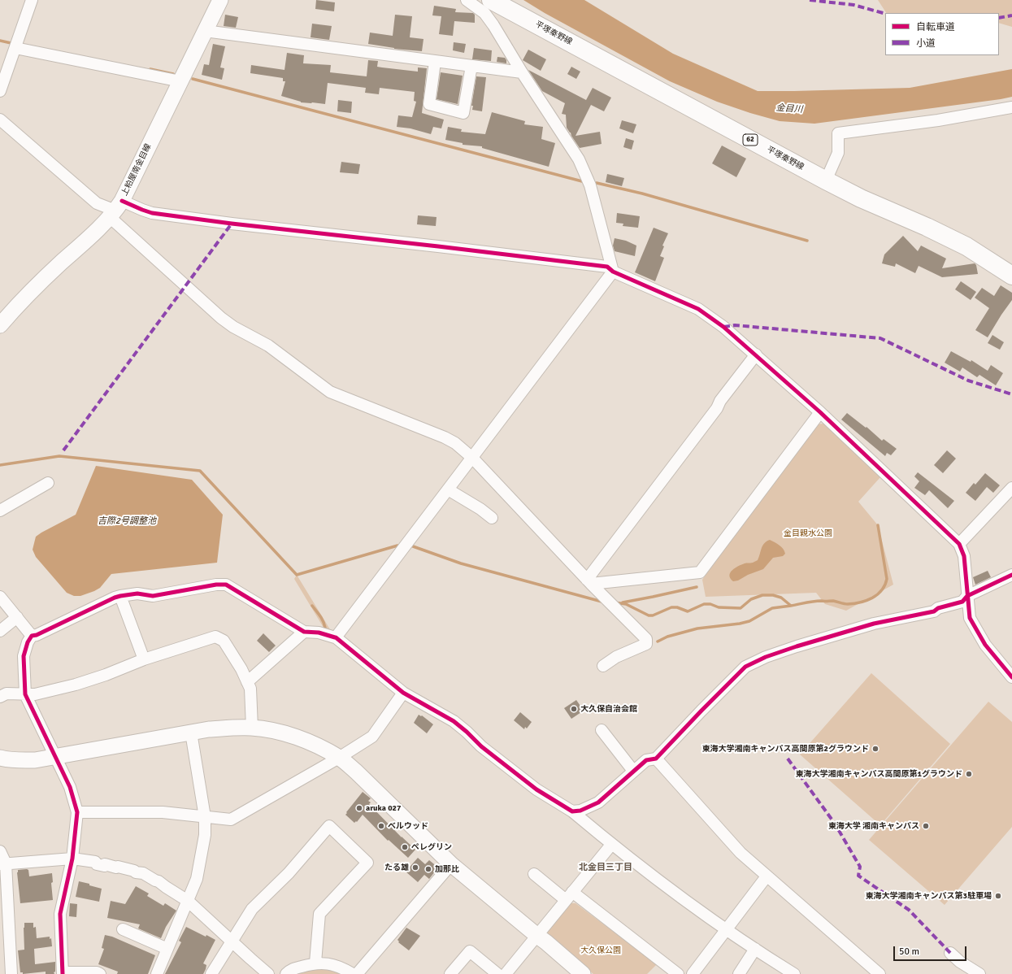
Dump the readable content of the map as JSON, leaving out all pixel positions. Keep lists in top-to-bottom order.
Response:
{
  "streets": {
    "main road": ["平塚秦野線", "62"],
    "street": ["上粕屋南金目線"]
  },
  "districts": ["北金目三丁目"],
  "water": ["金目川", "吉際2号調整池"],
  "parks": ["金目親水公園", "大久保公園"],
  "places": [
    "大久保自治会館",
    "東海大学湘南キャンパス高間原第2グラウンド",
    "東海大学湘南キャンパス高間原第1グラウンド",
    "aruka 027",
    "ベルウッド",
    "東海大学 湘南キャンパス",
    "ペレグリン",
    "たる雄",
    "加那比",
    "東海大学湘南キャンパス第3駐車場"
  ],
  "legend": ["自転車道", "小道"],
  "scale_bar": "50 m"
}
